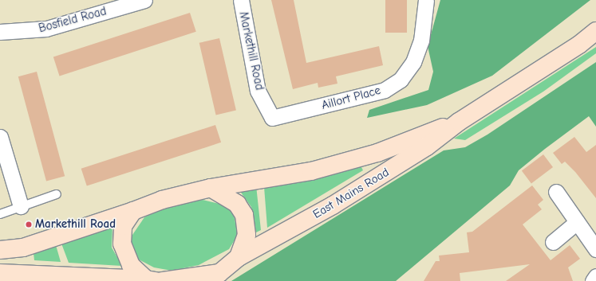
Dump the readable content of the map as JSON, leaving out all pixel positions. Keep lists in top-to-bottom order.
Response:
{
  "streets": {
    "main road": ["East Mains Road"],
    "street": ["Bosfield Road", "Markethill Road", "Aillort Place"]
  },
  "crossings": [
    ["Markethill Road", "Aillort Place"]
  ],
  "places": ["Markethill Road"]
}
